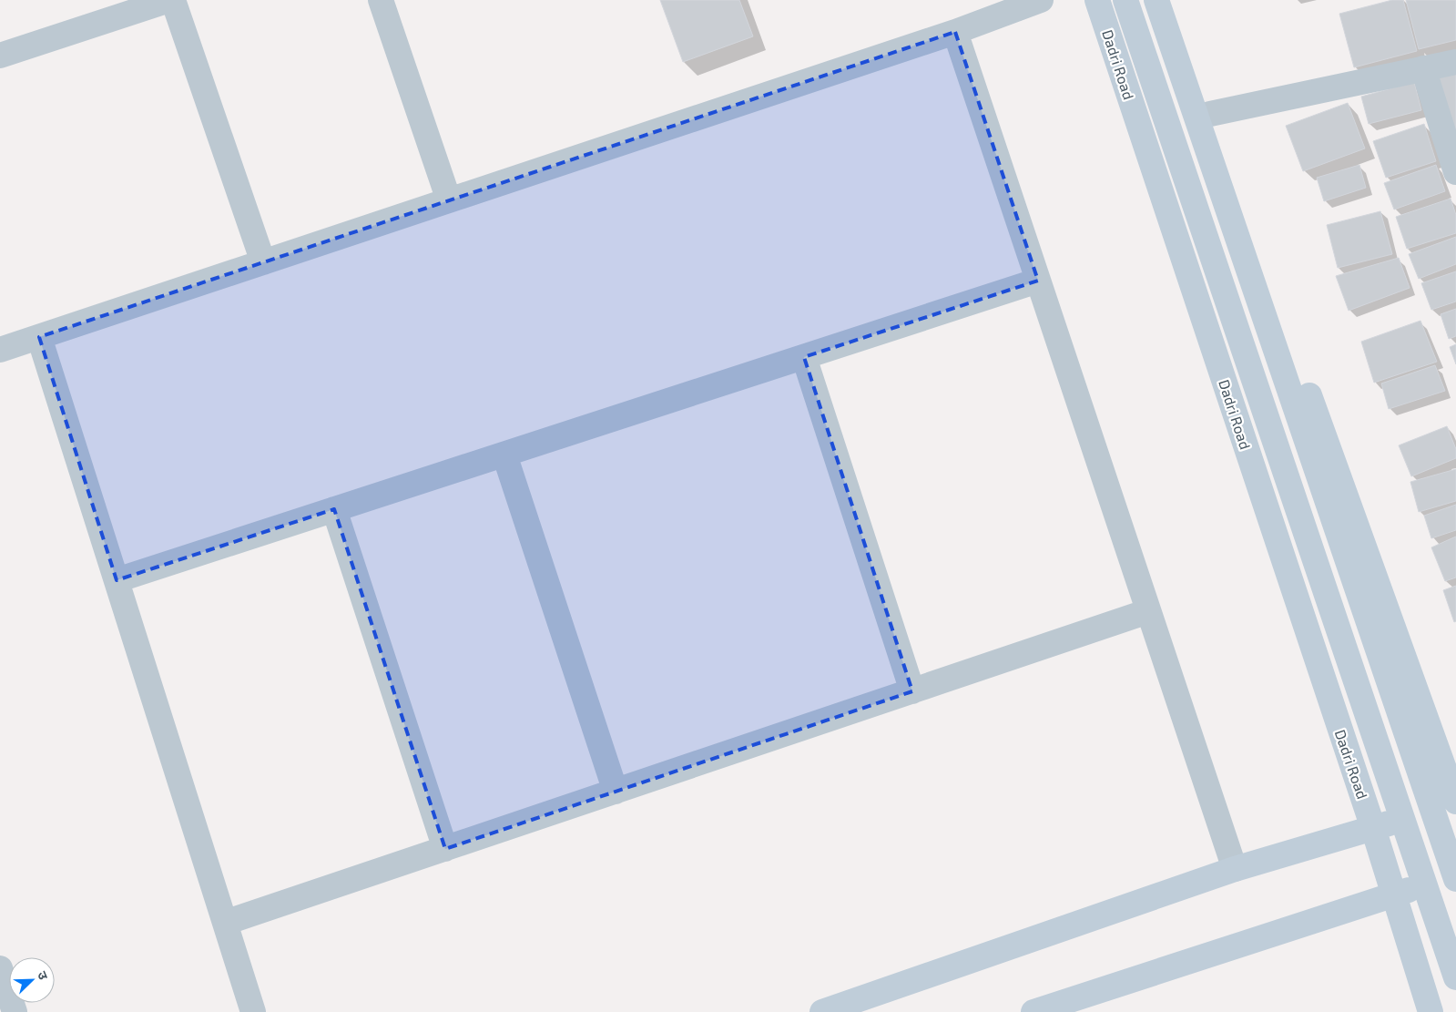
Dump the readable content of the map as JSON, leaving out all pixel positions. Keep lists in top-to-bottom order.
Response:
{
  "streets": {
    "street": ["Dadri Road"]
  },
  "north": "top right"
}
